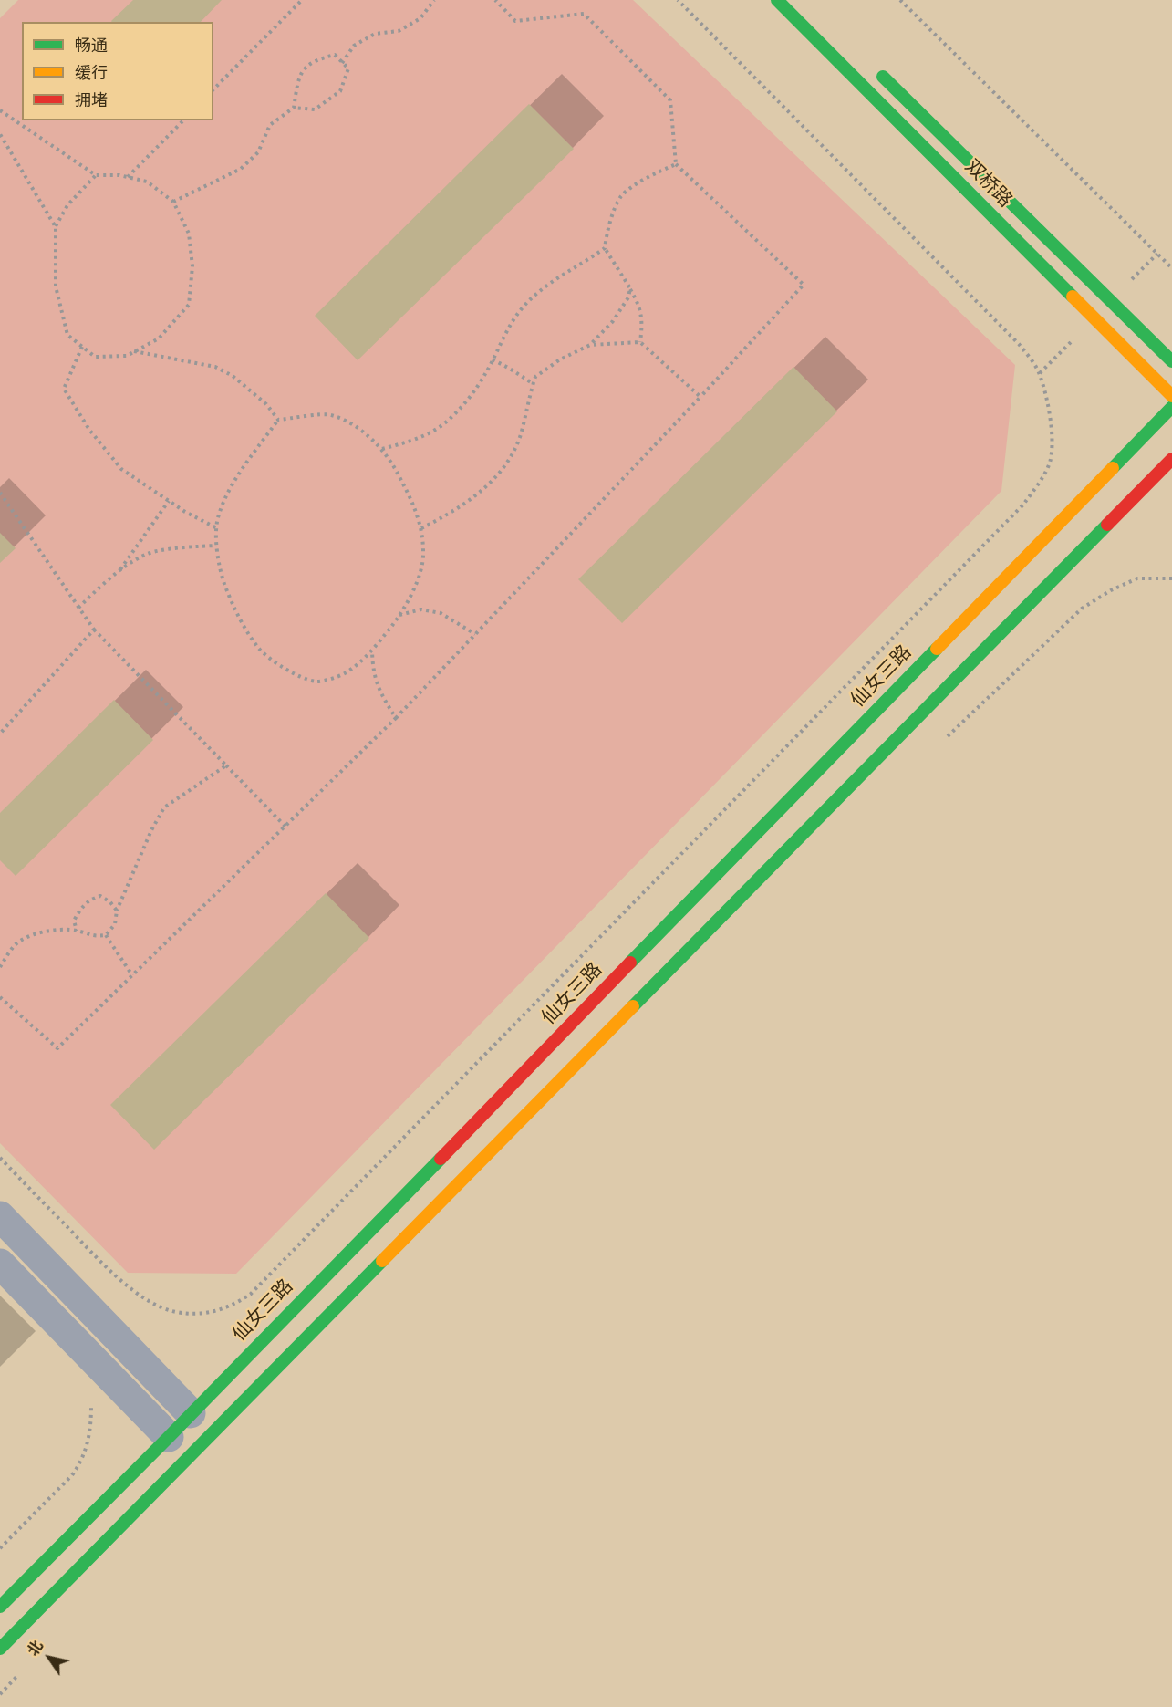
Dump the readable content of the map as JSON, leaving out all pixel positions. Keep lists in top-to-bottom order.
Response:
{
  "streets": {
    "street": ["双桥路", "仙女三路"]
  },
  "legend": ["畅通", "缓行", "拥堵"],
  "north": "top left"
}
